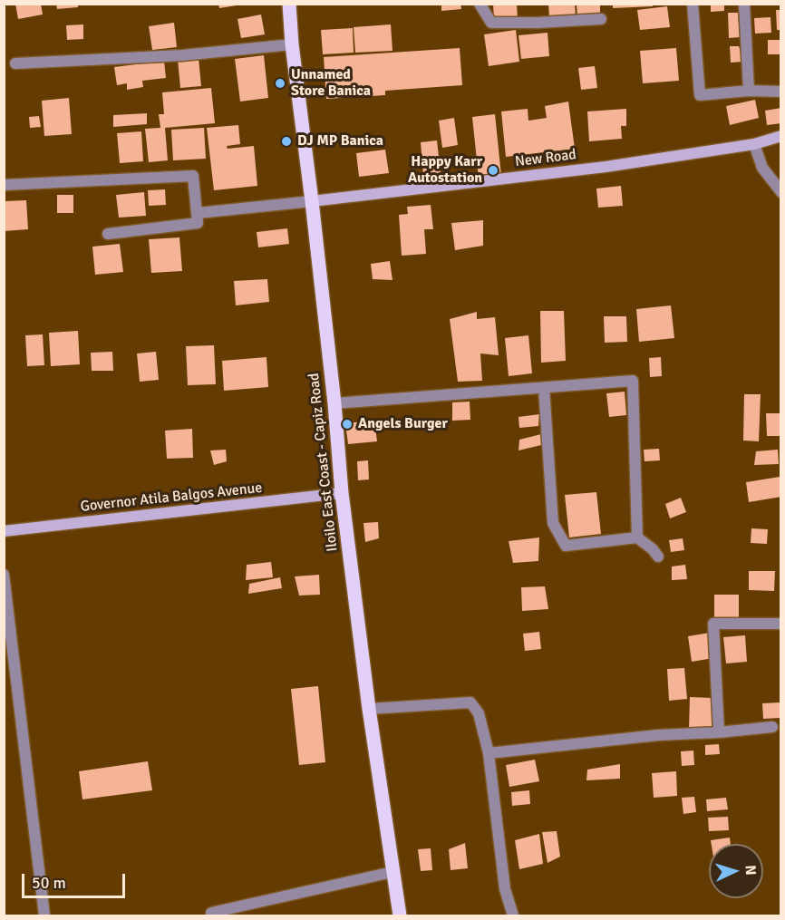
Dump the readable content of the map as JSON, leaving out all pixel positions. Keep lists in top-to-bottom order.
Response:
{
  "streets": {
    "main road": ["Iloilo East Coast - Capiz Road"],
    "street": ["New Road", "Governor Atila Balgos Avenue"]
  },
  "crossings": [
    ["New Road", "Iloilo East Coast - Capiz Road"],
    ["Iloilo East Coast - Capiz Road", "Governor Atila Balgos Avenue"]
  ],
  "places": [
    "Unnamed Store Banica",
    "DJ MP Banica",
    "Happy Karr Autostation",
    "Angels Burger"
  ],
  "scale_bar": "50 m",
  "north": "right"
}
